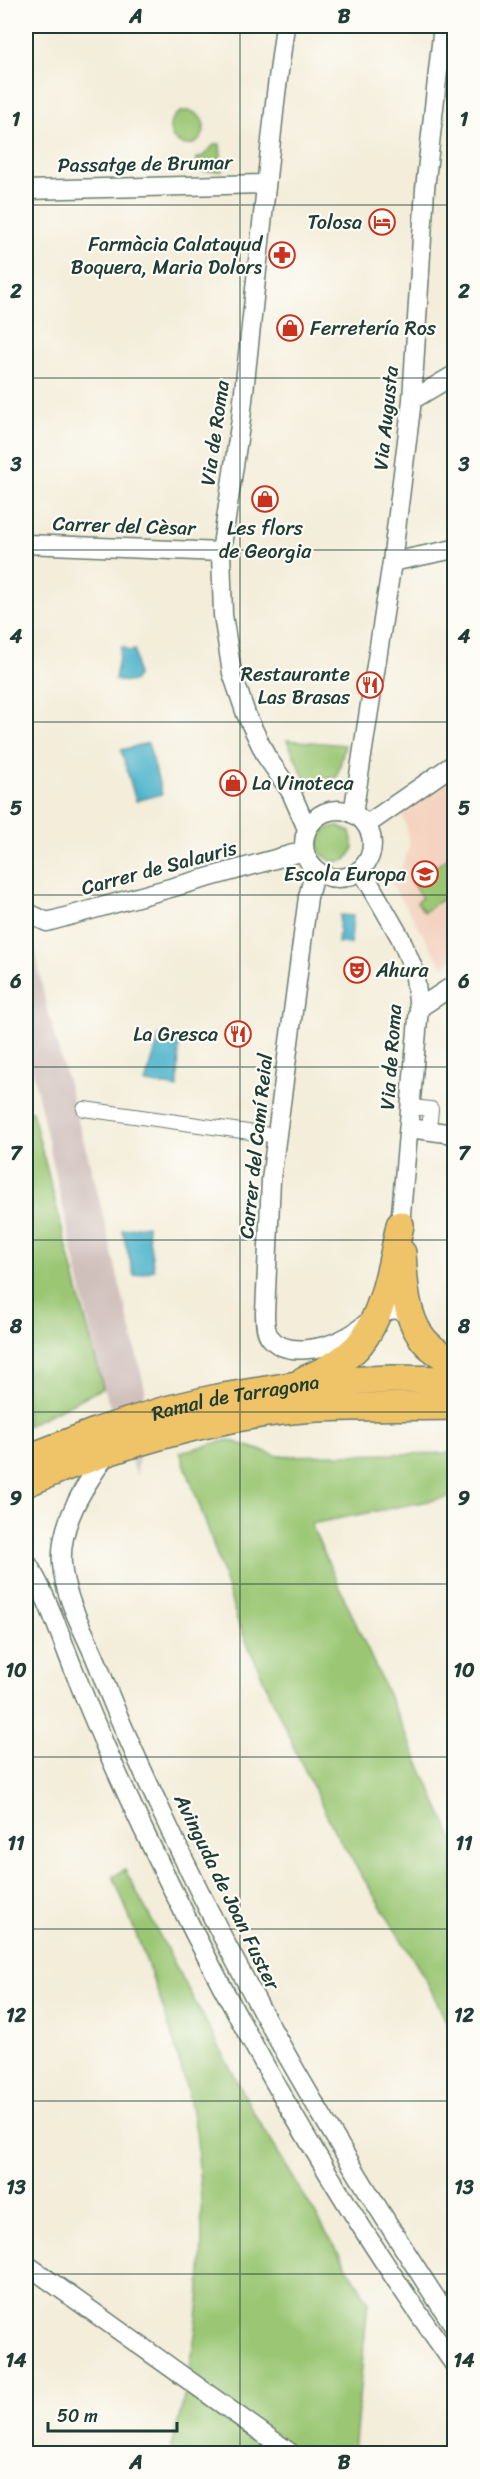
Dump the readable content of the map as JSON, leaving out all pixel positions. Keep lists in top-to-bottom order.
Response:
{
  "streets": {
    "main road": ["Ramal de Tarragona"],
    "street": [
      "Passatge de Brumar",
      "Via Augusta",
      "Via de Roma",
      "Carrer del Cèsar",
      "Carrer de Salauris",
      "Carrer del Camí Reial",
      "Avinguda de Joan Fuster"
    ]
  },
  "crossings": [
    ["Passatge de Brumar", "Via de Roma"],
    ["Via Augusta", "Via de Roma"],
    ["Via Augusta", "Carrer de Salauris"],
    ["Via Augusta", "Carrer del Camí Reial"],
    ["Via de Roma", "Carrer del Cèsar"],
    ["Via de Roma", "Carrer de Salauris"],
    ["Via de Roma", "Carrer del Camí Reial"],
    ["Carrer de Salauris", "Carrer del Camí Reial"],
    ["Ramal de Tarragona", "Avinguda de Joan Fuster"]
  ],
  "places": {
    "hotel": ["Tolosa"],
    "pharmacy": ["Farmàcia Calatayud Boquera, Maria Dolors"],
    "shop": ["Ferretería Ros", "Les flors de Georgia", "La Vinoteca"],
    "restaurant": ["Restaurante Las Brasas", "La Gresca"],
    "school or university": ["Escola Europa"],
    "theatre": ["Ahura"]
  },
  "scale_bar": "50 m",
  "grid": {
    "columns": ["A", "B"],
    "rows": [
      "1",
      "2",
      "3",
      "4",
      "5",
      "6",
      "7",
      "8",
      "9",
      "10",
      "11",
      "12",
      "13",
      "14"
    ]
  }
}
